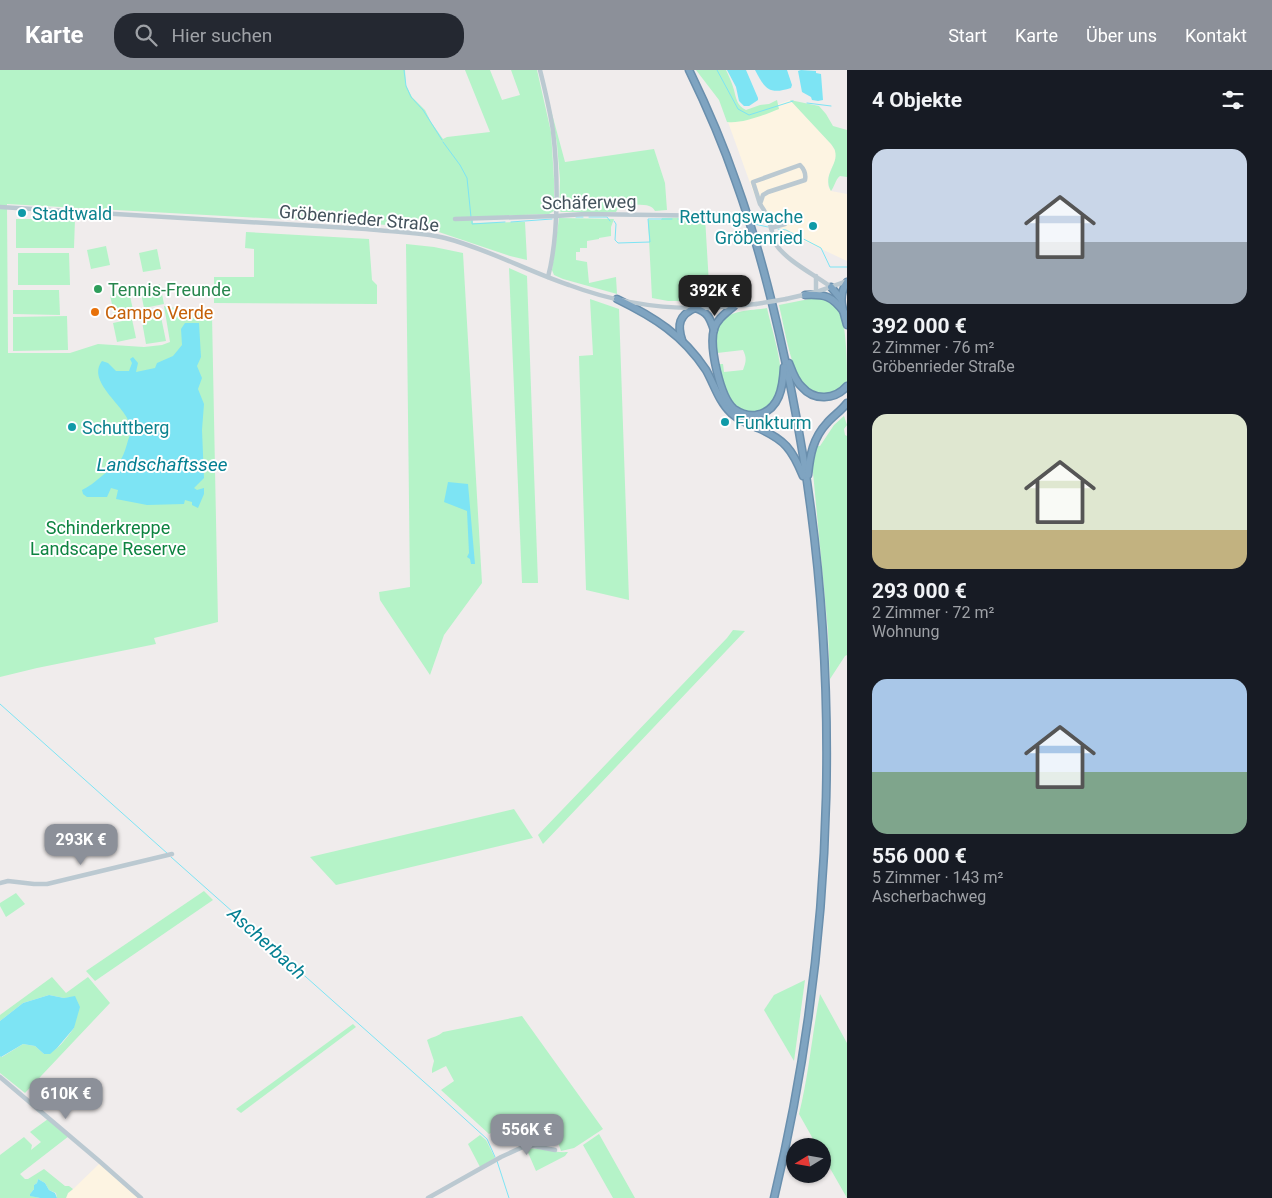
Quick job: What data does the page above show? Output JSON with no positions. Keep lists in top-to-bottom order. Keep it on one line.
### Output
{"streets":{"street":["Schäferweg","Gröbenrieder Straße"]},"water":["Landschaftssee","Ascherbach"],"parks":["Schinderkreppe Landscape Reserve"],"places":["Stadtwald","Rettungswache Gröbenried","Tennis-Freunde","Campo Verde","Funkturm","Schuttberg"],"north":"left","page":{"header":"Karte","search":"Hier suchen","nav":["Start","Karte","Über uns","Kontakt"],"heading":"4 Objekte","list":[{"name":"392 000 €","note":"2 Zimmer · 76 m² · Gröbenrieder Straße"},{"name":"293 000 €","note":"2 Zimmer · 72 m² · Wohnung"},{"name":"556 000 €","note":"5 Zimmer · 143 m² · Ascherbachweg"}],"price":["392K €","293K €","610K €","556K €"]}}
